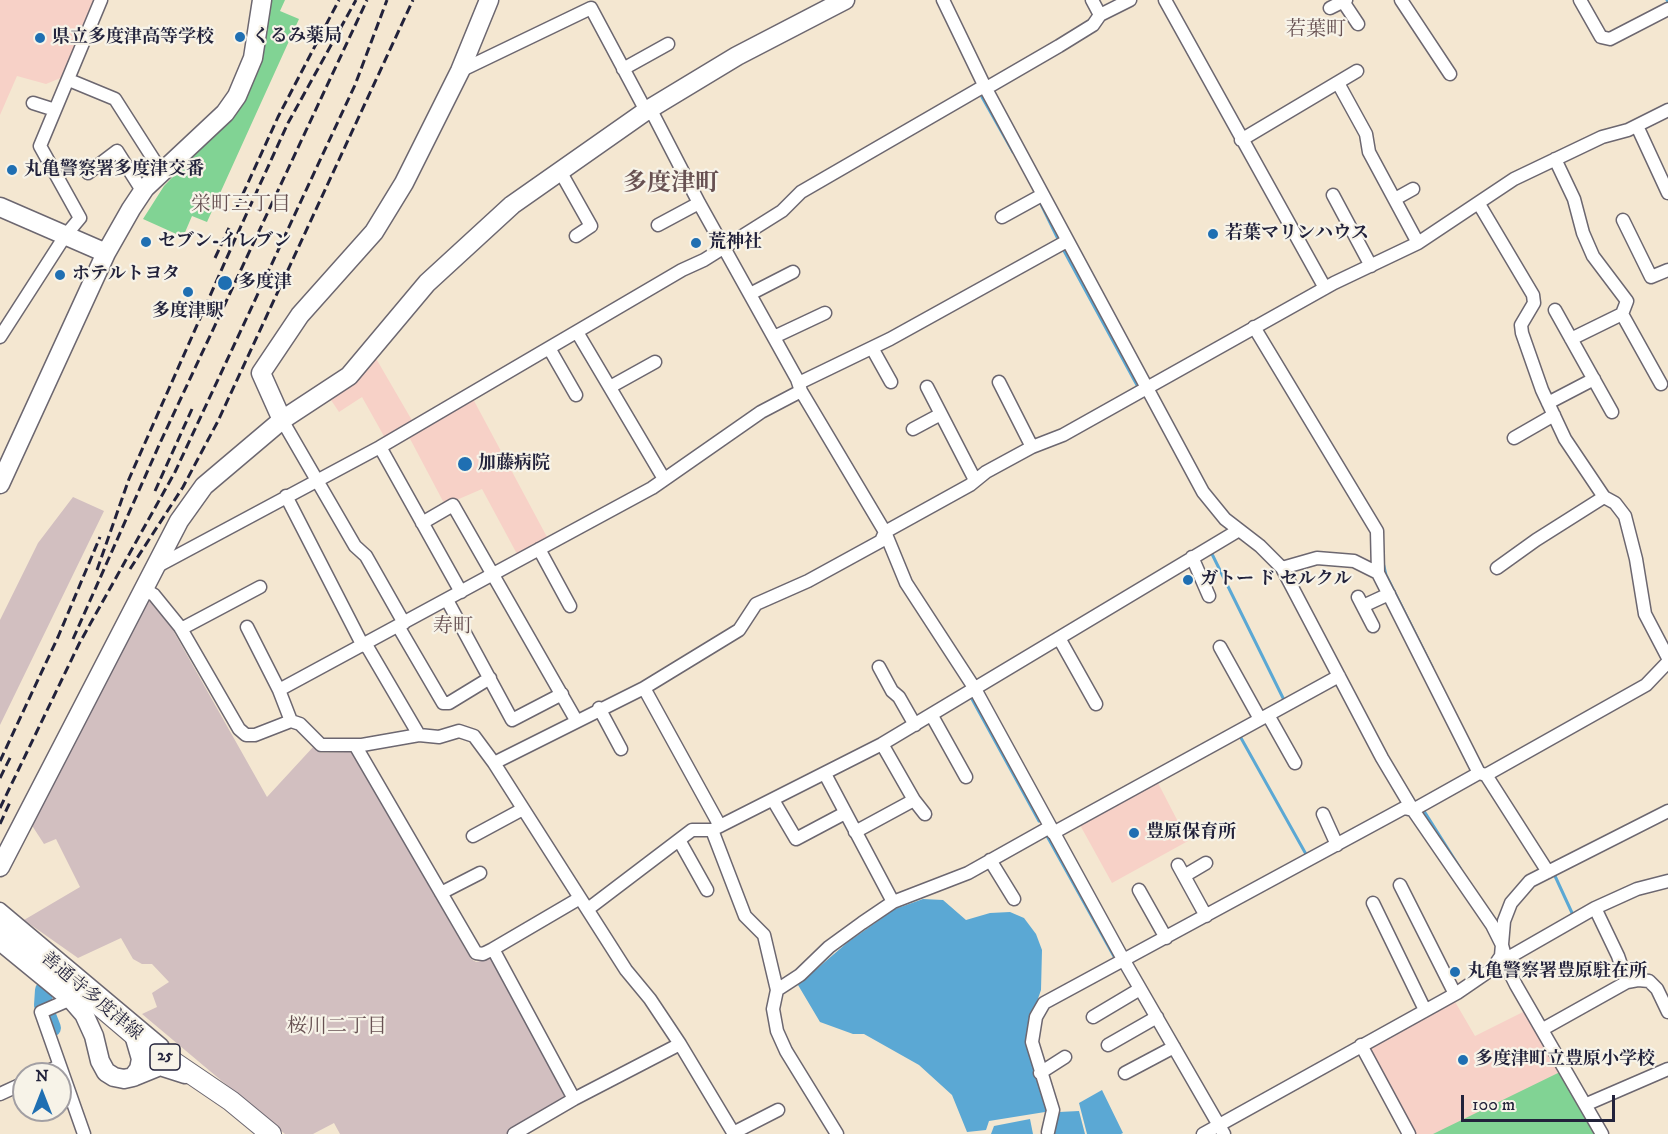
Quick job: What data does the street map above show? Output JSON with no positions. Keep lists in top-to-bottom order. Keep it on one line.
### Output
{"streets":{"main road":["善通寺多度津線","25"]},"districts":["若葉町","多度津町","栄町三丁目","寿町","桜川二丁目"],"places":["くるみ薬局","県立多度津高等学校","丸亀警察署多度津交番","若葉マリンハウス","セブン-イレブン","荒神社","ホテルトヨタ","多度津","多度津駅","加藤病院","ガトー ド セルクル","豊原保育所","丸亀警察署豊原駐在所","多度津町立豊原小学校"],"scale_bar":"100 m","north":"top"}
